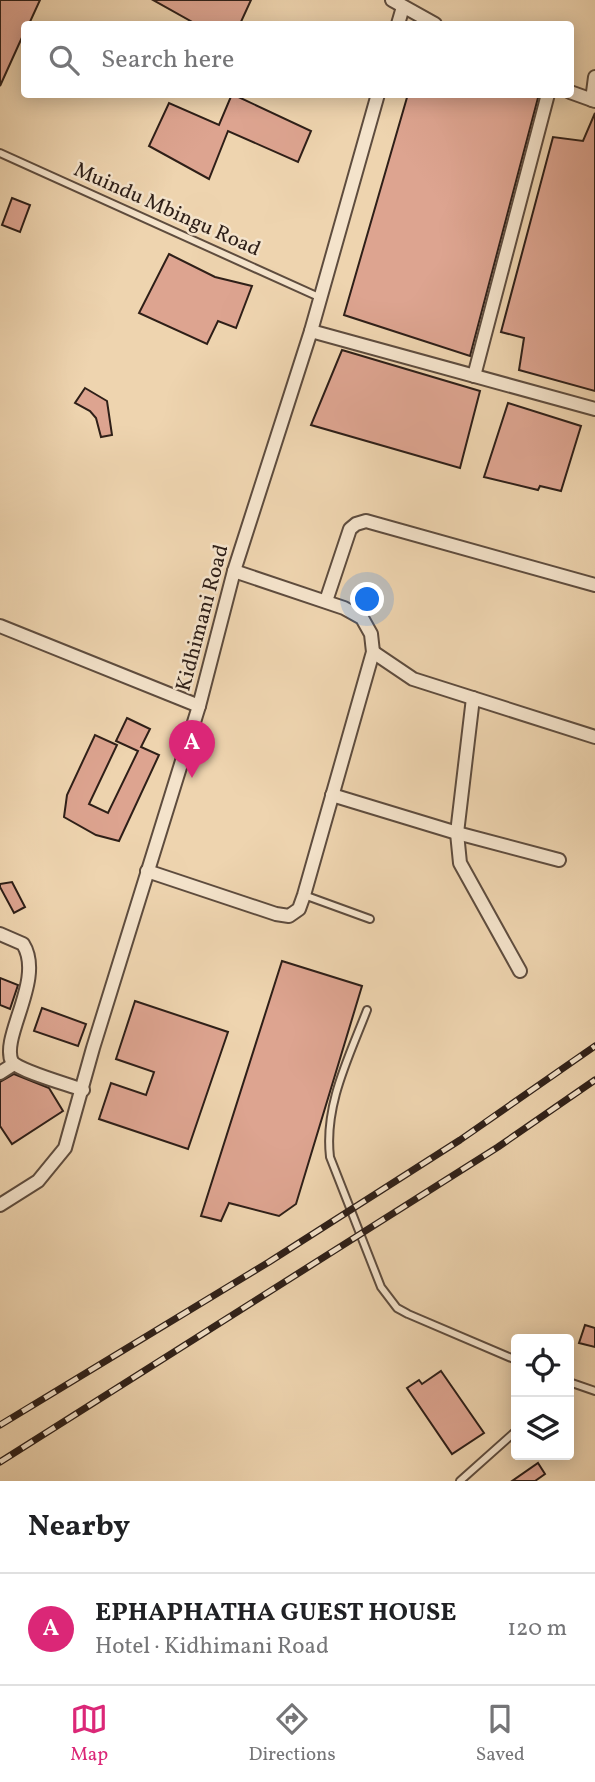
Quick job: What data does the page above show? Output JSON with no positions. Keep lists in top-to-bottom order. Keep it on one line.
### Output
{"streets":{"street":["Kidhimani Road"],"lane":["Muindu Mbingu Road"]},"crossings":[["Muindu Mbingu Road","Kidhimani Road"]],"page":{"search":"Search here","pins":"A","heading":"Nearby","list":[{"mark":"A","name":"EPHAPHATHA GUEST HOUSE","note":"Hotel · Kidhimani Road","value":"120 m"}],"nav":["Map","Directions","Saved"]}}
